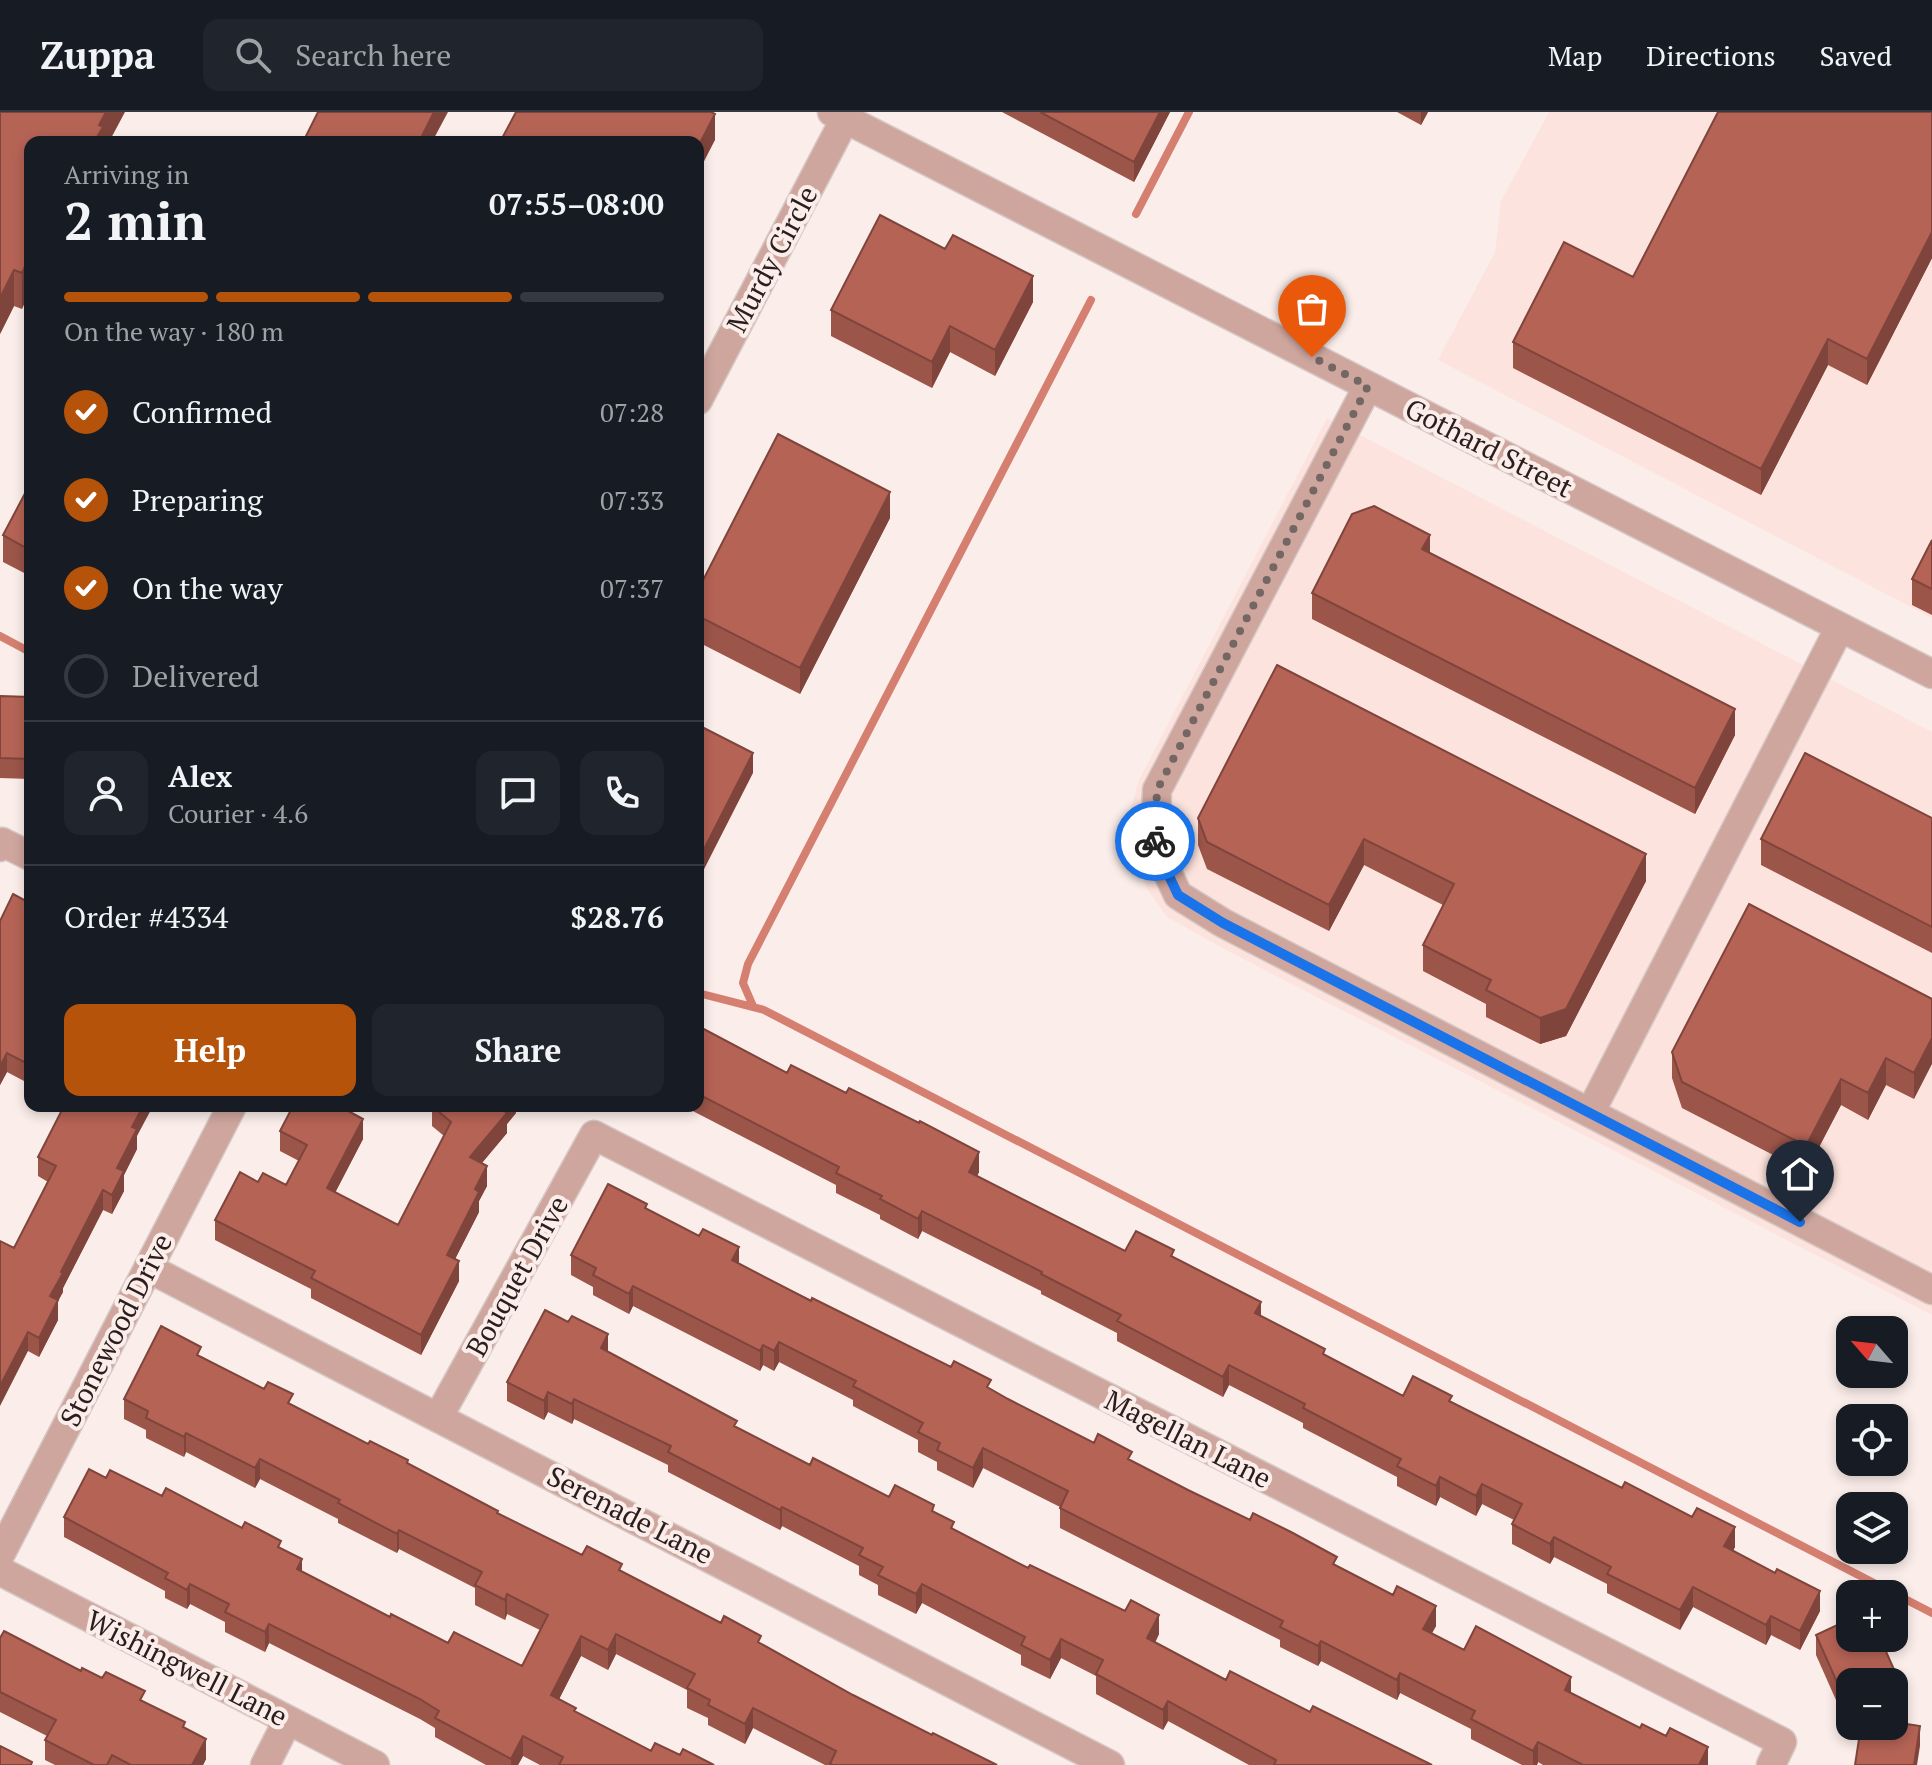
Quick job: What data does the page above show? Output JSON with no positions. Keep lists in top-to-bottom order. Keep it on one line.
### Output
{"streets":{"street":["Murdy Circle","Gothard Street","Bouquet Drive","Stonewood Drive","Magellan Lane","Serenade Lane","Wishingwell Lane"]},"crossings":[["Murdy Circle","Gothard Street"],["Bouquet Drive","Magellan Lane"],["Bouquet Drive","Serenade Lane"],["Stonewood Drive","Serenade Lane"]],"north":"top left","page":{"header":"Zuppa","search":"Search here","nav":["Map","Directions","Saved"],"heading":["2 min","Arriving in","07:55–08:00"],"panel":["Alex","Courier · 4.6","Order #4334","$28.76"],"bar":"On the way · 180 m","list":[["Confirmed","07:28"],["Preparing","07:33"],["On the way","07:37"],"Delivered"],"buttons":["Help","Share"],"map_buttons":["+","−"]}}
